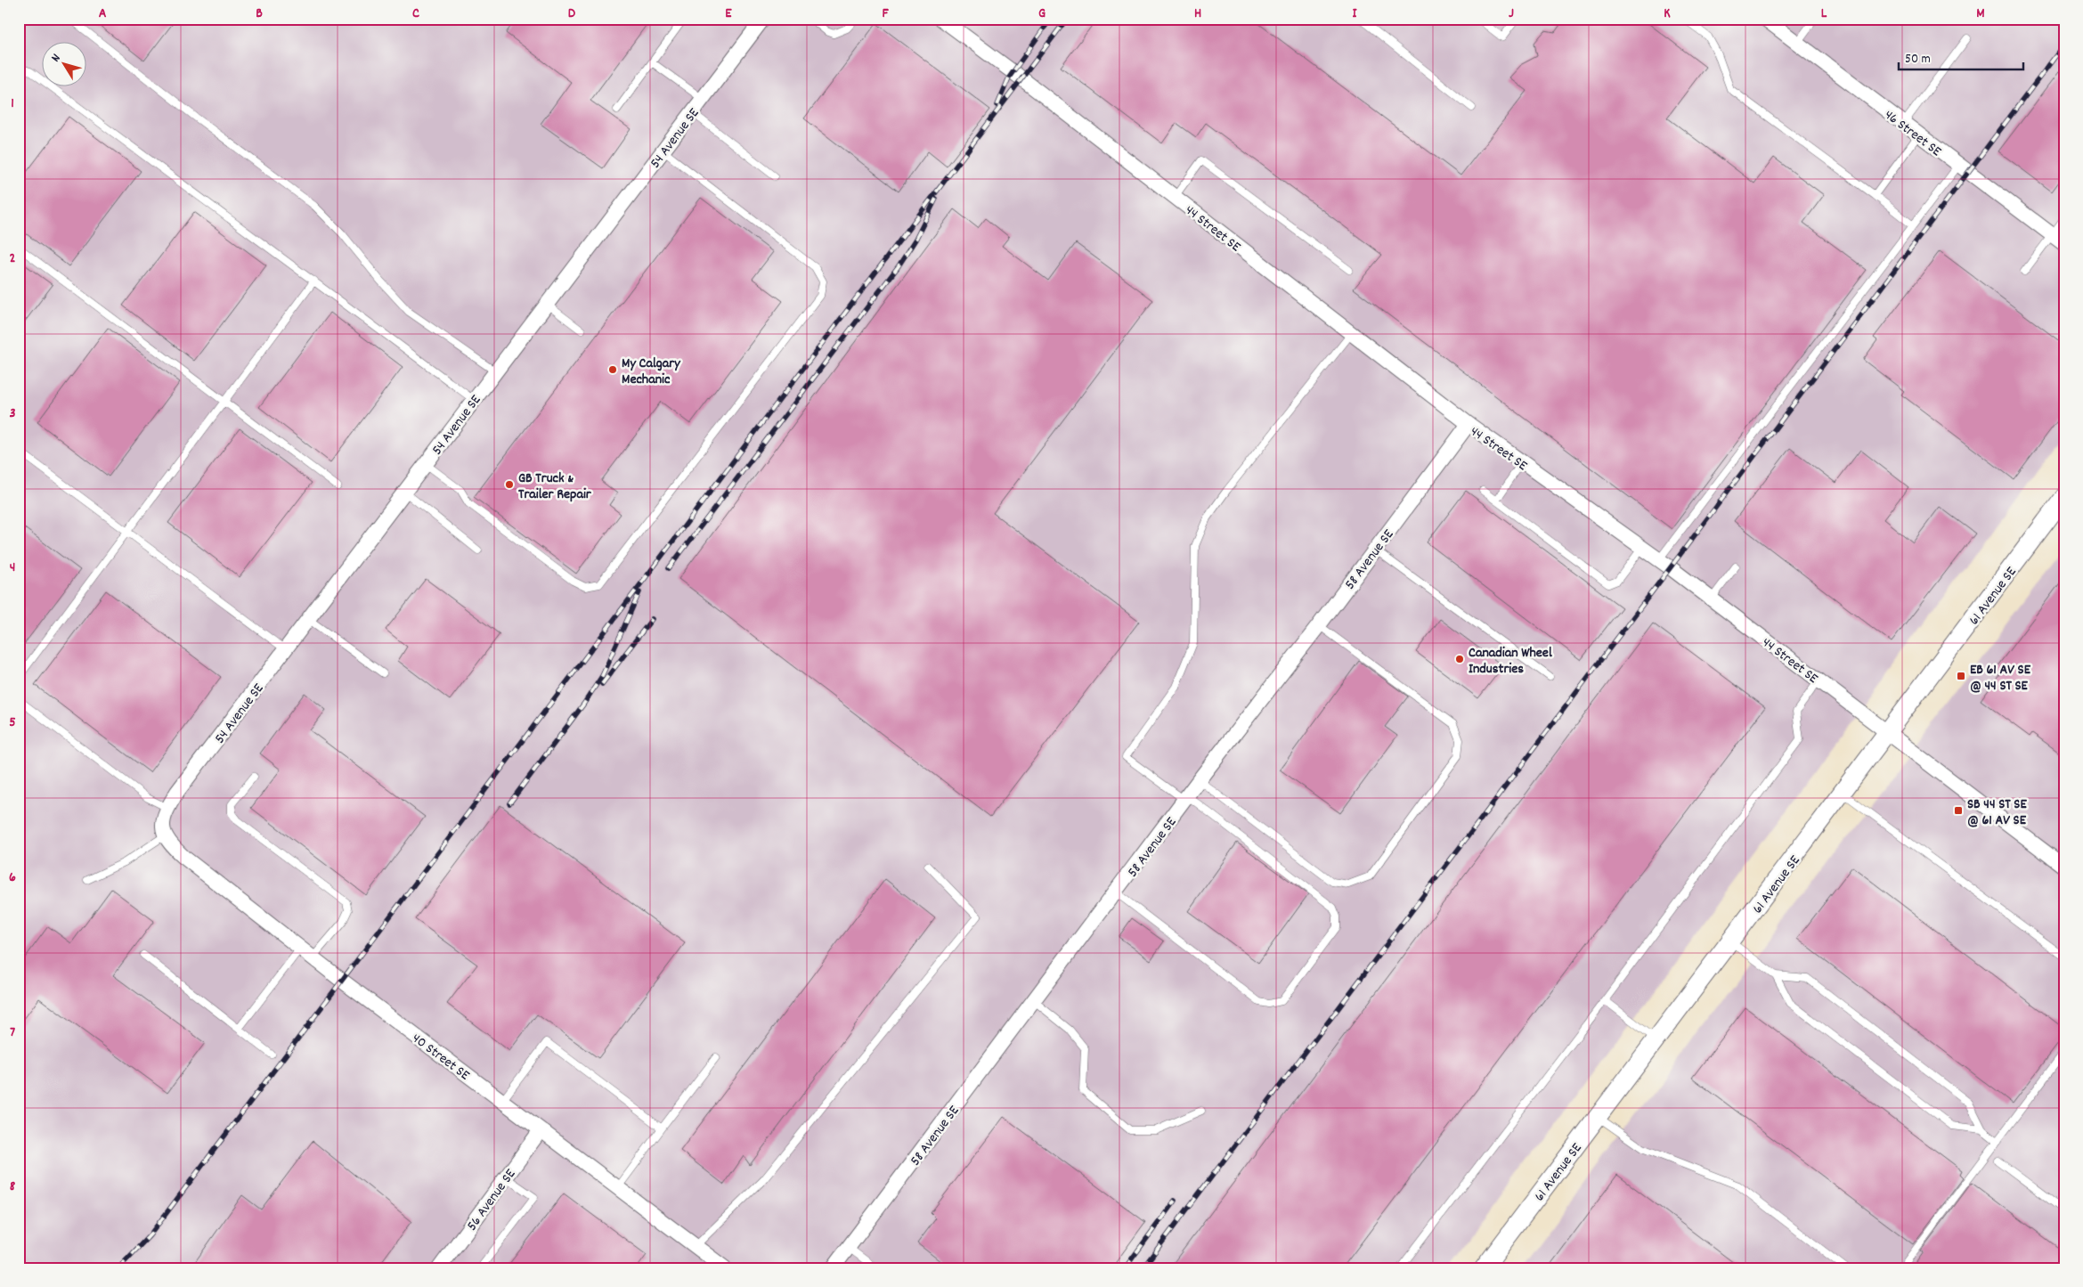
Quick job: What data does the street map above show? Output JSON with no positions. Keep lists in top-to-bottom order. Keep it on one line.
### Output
{"streets":{"street":["46 Street SE","54 Avenue SE","44 Street SE","58 Avenue SE","61 Avenue SE","40 Street SE","56 Avenue SE"]},"crossings":[["54 Avenue SE","40 Street SE"],["44 Street SE","58 Avenue SE"],["44 Street SE","61 Avenue SE"],["40 Street SE","56 Avenue SE"]],"places":{"other":["My Calgary Mechanic","GB Truck & Trailer Repair","Canadian Wheel Industries"],"transit":["EB 61 AV SE @ 44 ST SE","SB 44 ST SE @ 61 AV SE"]},"scale_bar":"50 m","north":"top left","grid":{"columns":["A","B","C","D","E","F","G","H","I","J","K","L","M"],"rows":["1","2","3","4","5","6","7","8"]}}
